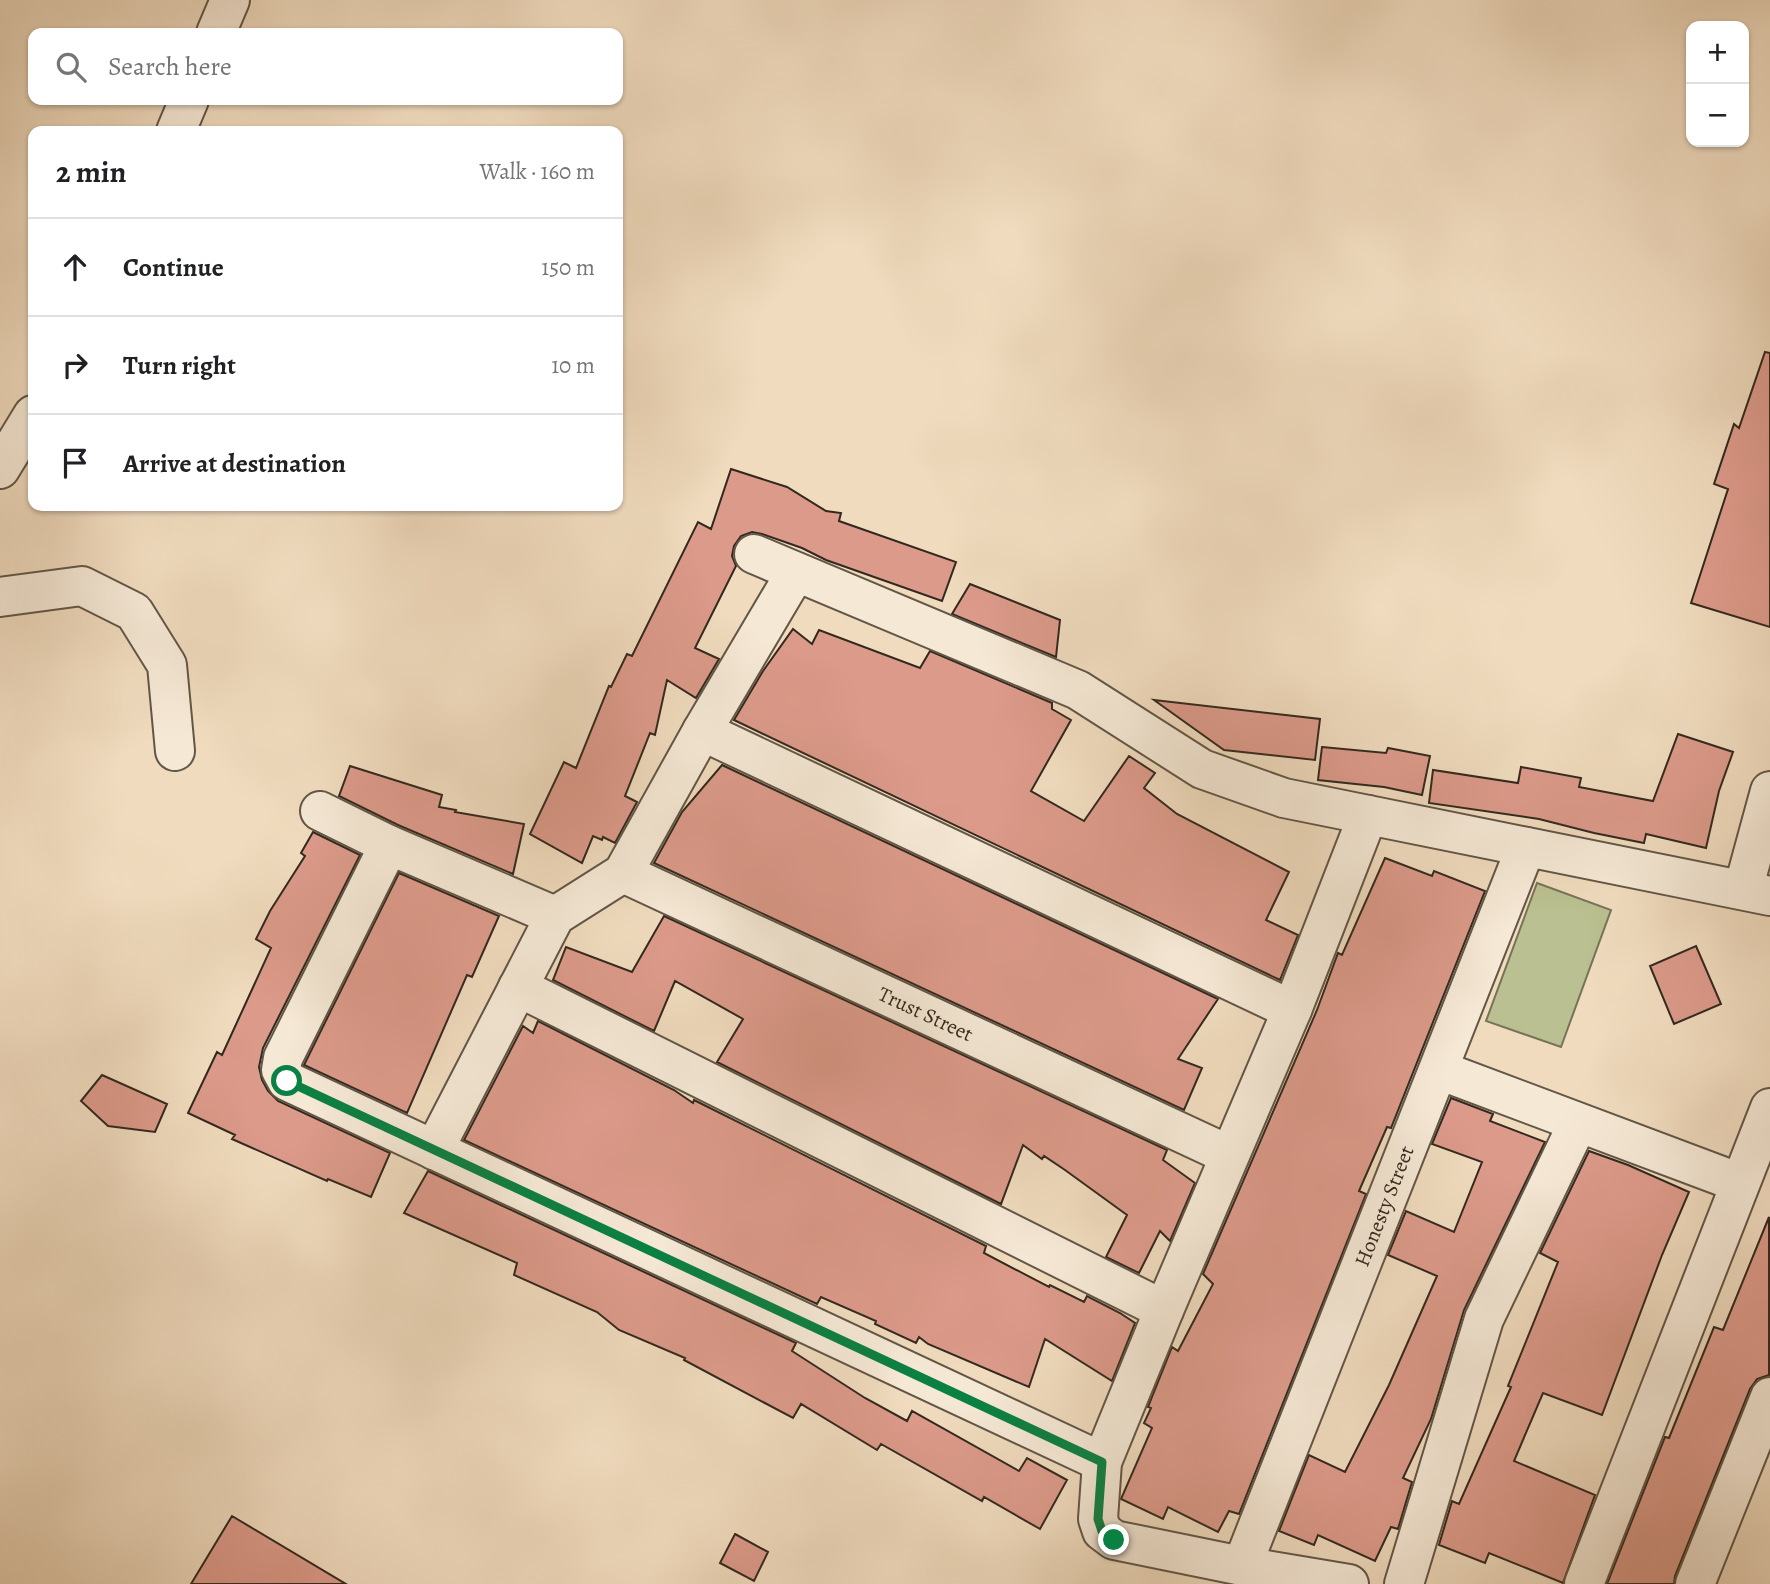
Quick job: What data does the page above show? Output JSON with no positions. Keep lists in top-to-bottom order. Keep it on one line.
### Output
{"streets":{"street":["Trust Street","Honesty Street"]},"page":{"map_buttons":["+","−"],"search":"Search here","heading":["2 min","Walk · 160 m"],"list":[["Continue","150 m"],["Turn right","10 m"],"Arrive at destination"]}}
